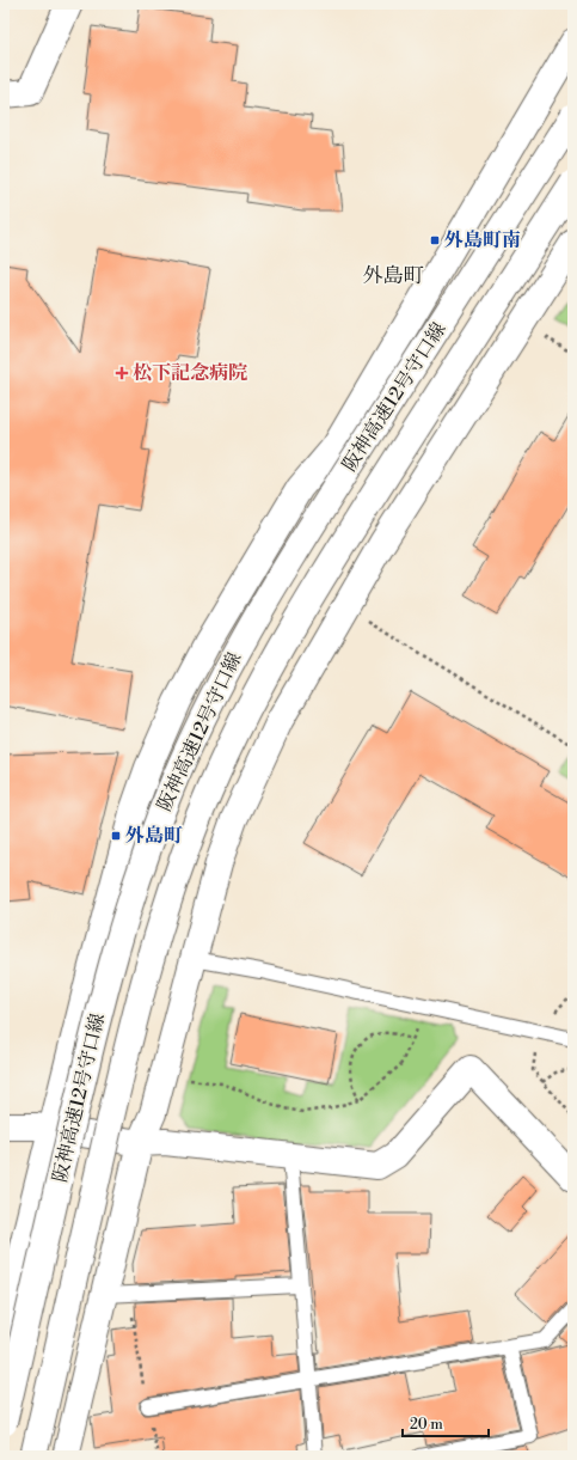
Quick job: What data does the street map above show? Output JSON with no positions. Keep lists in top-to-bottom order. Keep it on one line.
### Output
{"streets":{"main road":["阪神高速12号守口線"]},"districts":["外島町"],"places":{"transit":["外島町南","外島町"],"health":["松下記念病院"]},"scale_bar":"20 m"}
